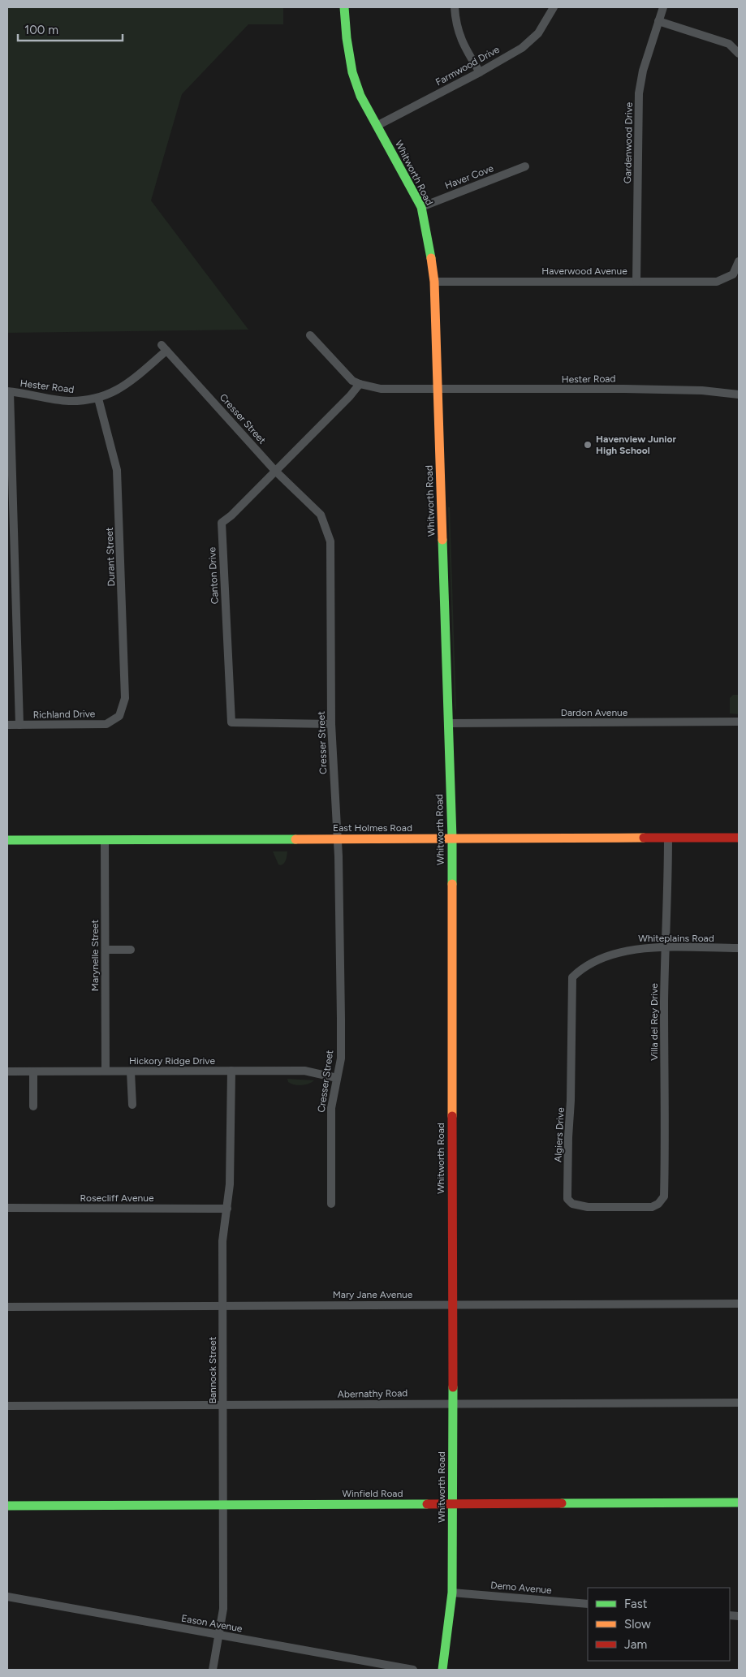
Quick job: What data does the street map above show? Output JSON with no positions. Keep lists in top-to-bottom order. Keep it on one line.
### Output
{"streets":{"street":["Farmwood Drive","Gardenwood Drive","Whitworth Road","Haver Cove","Haverwood Avenue","Hester Road","Cresser Street","Durant Street","Canton Drive","Dardon Avenue","Richland Drive","East Holmes Road","Whiteplains Road","Marynelle Street","Villa del Rey Drive","Hickory Ridge Drive","Algiers Drive","Rosecliff Avenue","Mary Jane Avenue","Bannock Street","Abernathy Road","Winfield Road","Demo Avenue","Eason Avenue"]},"crossings":[["Farmwood Drive","Whitworth Road"],["Gardenwood Drive","Haverwood Avenue"],["Whitworth Road","Haver Cove"],["Whitworth Road","Haverwood Avenue"],["Whitworth Road","Hester Road"],["Whitworth Road","Dardon Avenue"],["Whitworth Road","East Holmes Road"],["Whitworth Road","Mary Jane Avenue"],["Whitworth Road","Abernathy Road"],["Whitworth Road","Winfield Road"],["Whitworth Road","Demo Avenue"],["Hester Road","Cresser Street"],["Hester Road","Durant Street"],["Hester Road","Canton Drive"],["Cresser Street","Canton Drive"],["Cresser Street","East Holmes Road"],["Cresser Street","Hickory Ridge Drive"],["Durant Street","Richland Drive"],["East Holmes Road","Marynelle Street"],["East Holmes Road","Villa del Rey Drive"],["Whiteplains Road","Villa del Rey Drive"],["Whiteplains Road","Algiers Drive"],["Marynelle Street","Hickory Ridge Drive"],["Villa del Rey Drive","Algiers Drive"],["Hickory Ridge Drive","Bannock Street"],["Rosecliff Avenue","Bannock Street"],["Mary Jane Avenue","Bannock Street"],["Bannock Street","Abernathy Road"],["Bannock Street","Winfield Road"],["Bannock Street","Eason Avenue"]],"places":["Havenview Junior High School"],"legend":["Fast","Slow","Jam"],"scale_bar":"100 m"}
